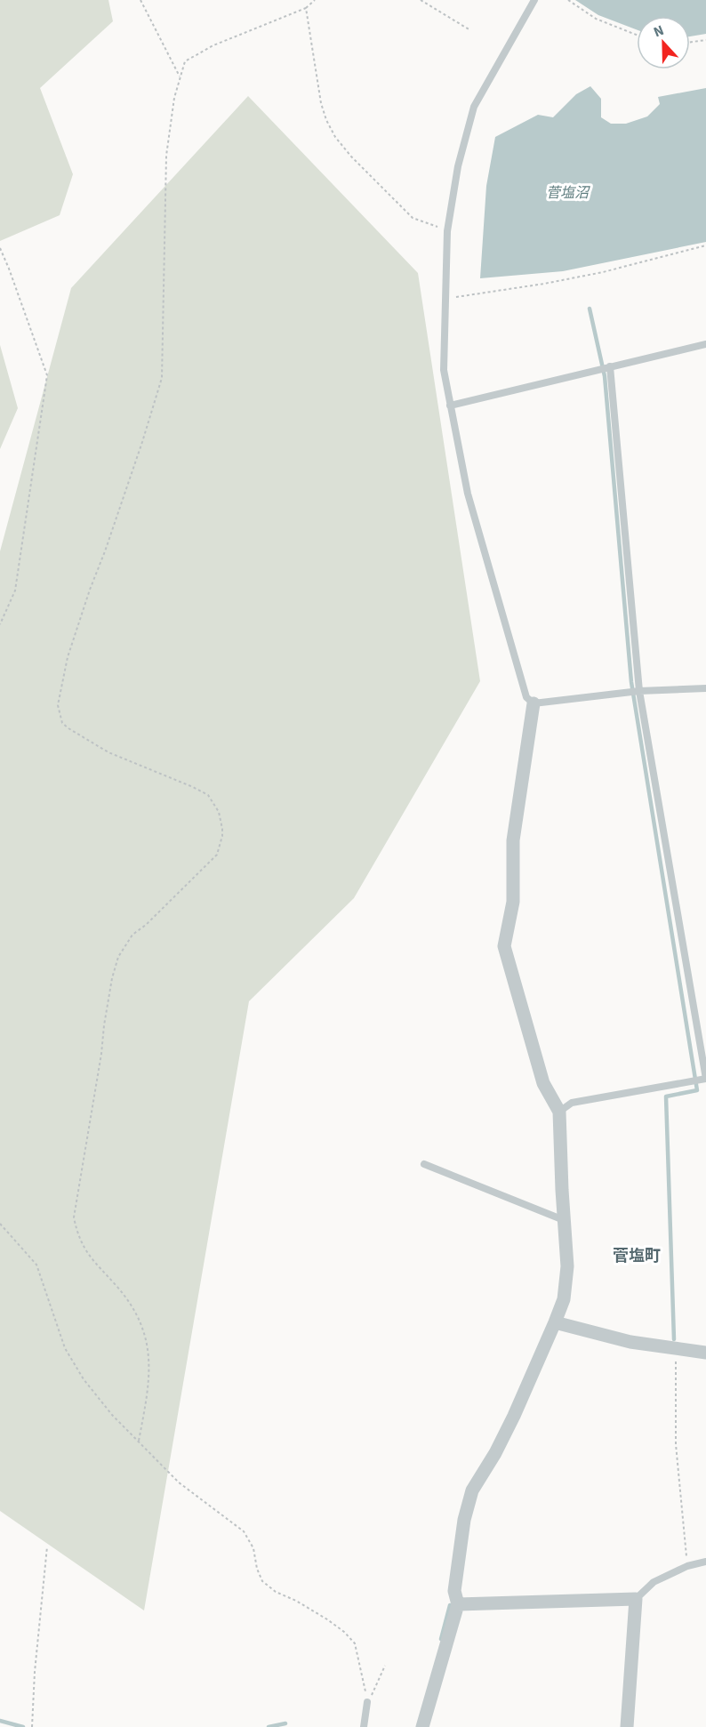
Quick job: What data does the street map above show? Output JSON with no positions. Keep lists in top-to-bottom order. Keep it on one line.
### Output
{"districts":["菅塩町"],"water":["菅塩沼"],"north":"top"}
